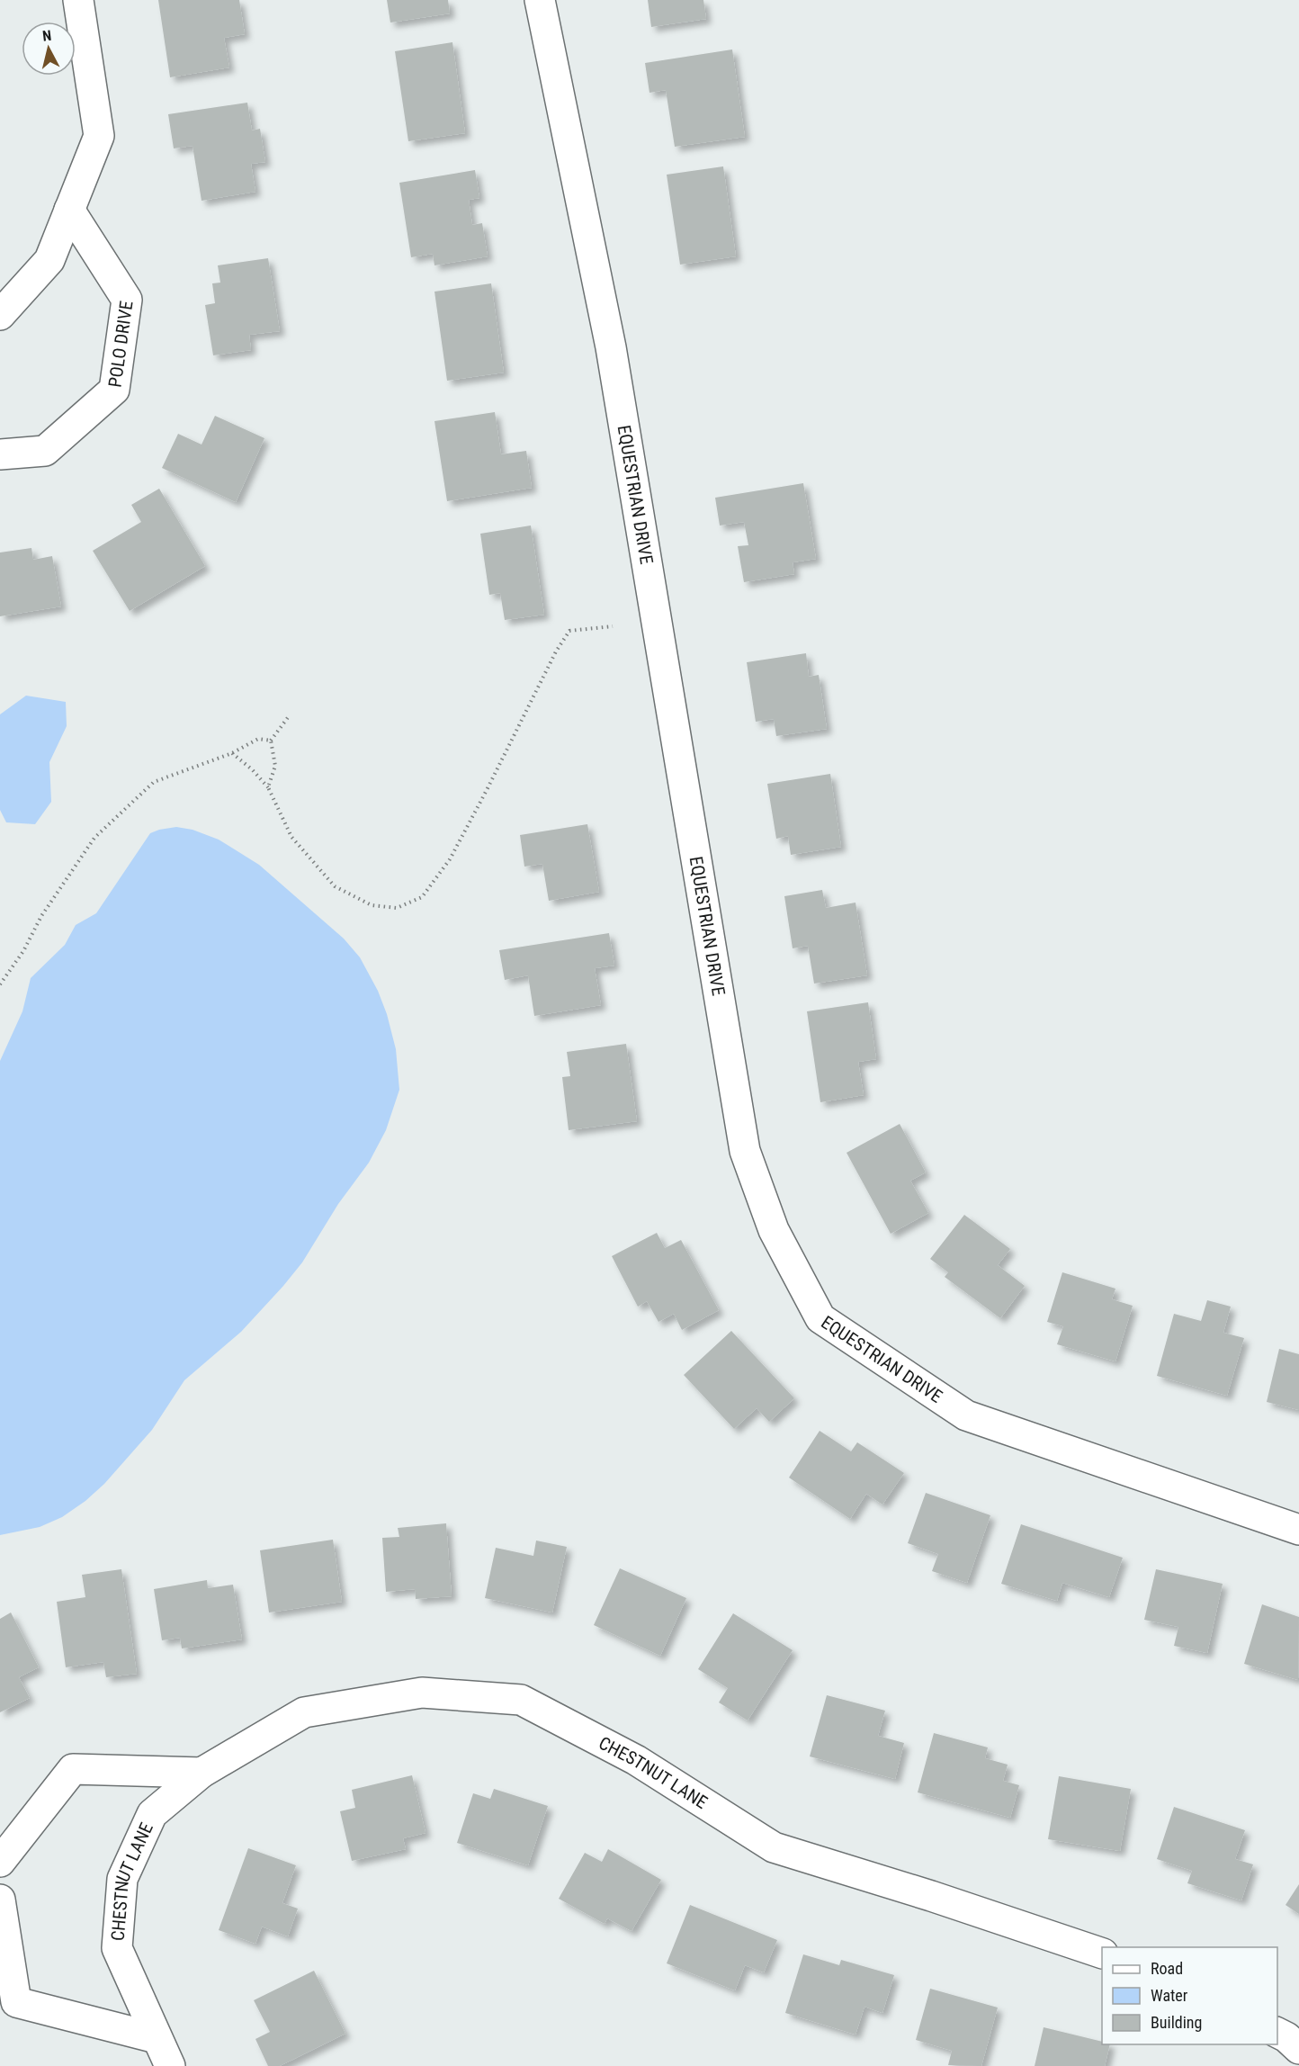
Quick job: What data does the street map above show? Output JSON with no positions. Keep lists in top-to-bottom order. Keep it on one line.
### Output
{"streets":{"street":["POLO DRIVE","EQUESTRIAN DRIVE","CHESTNUT LANE"]},"legend":["Road","Water","Building"],"north":"top"}
